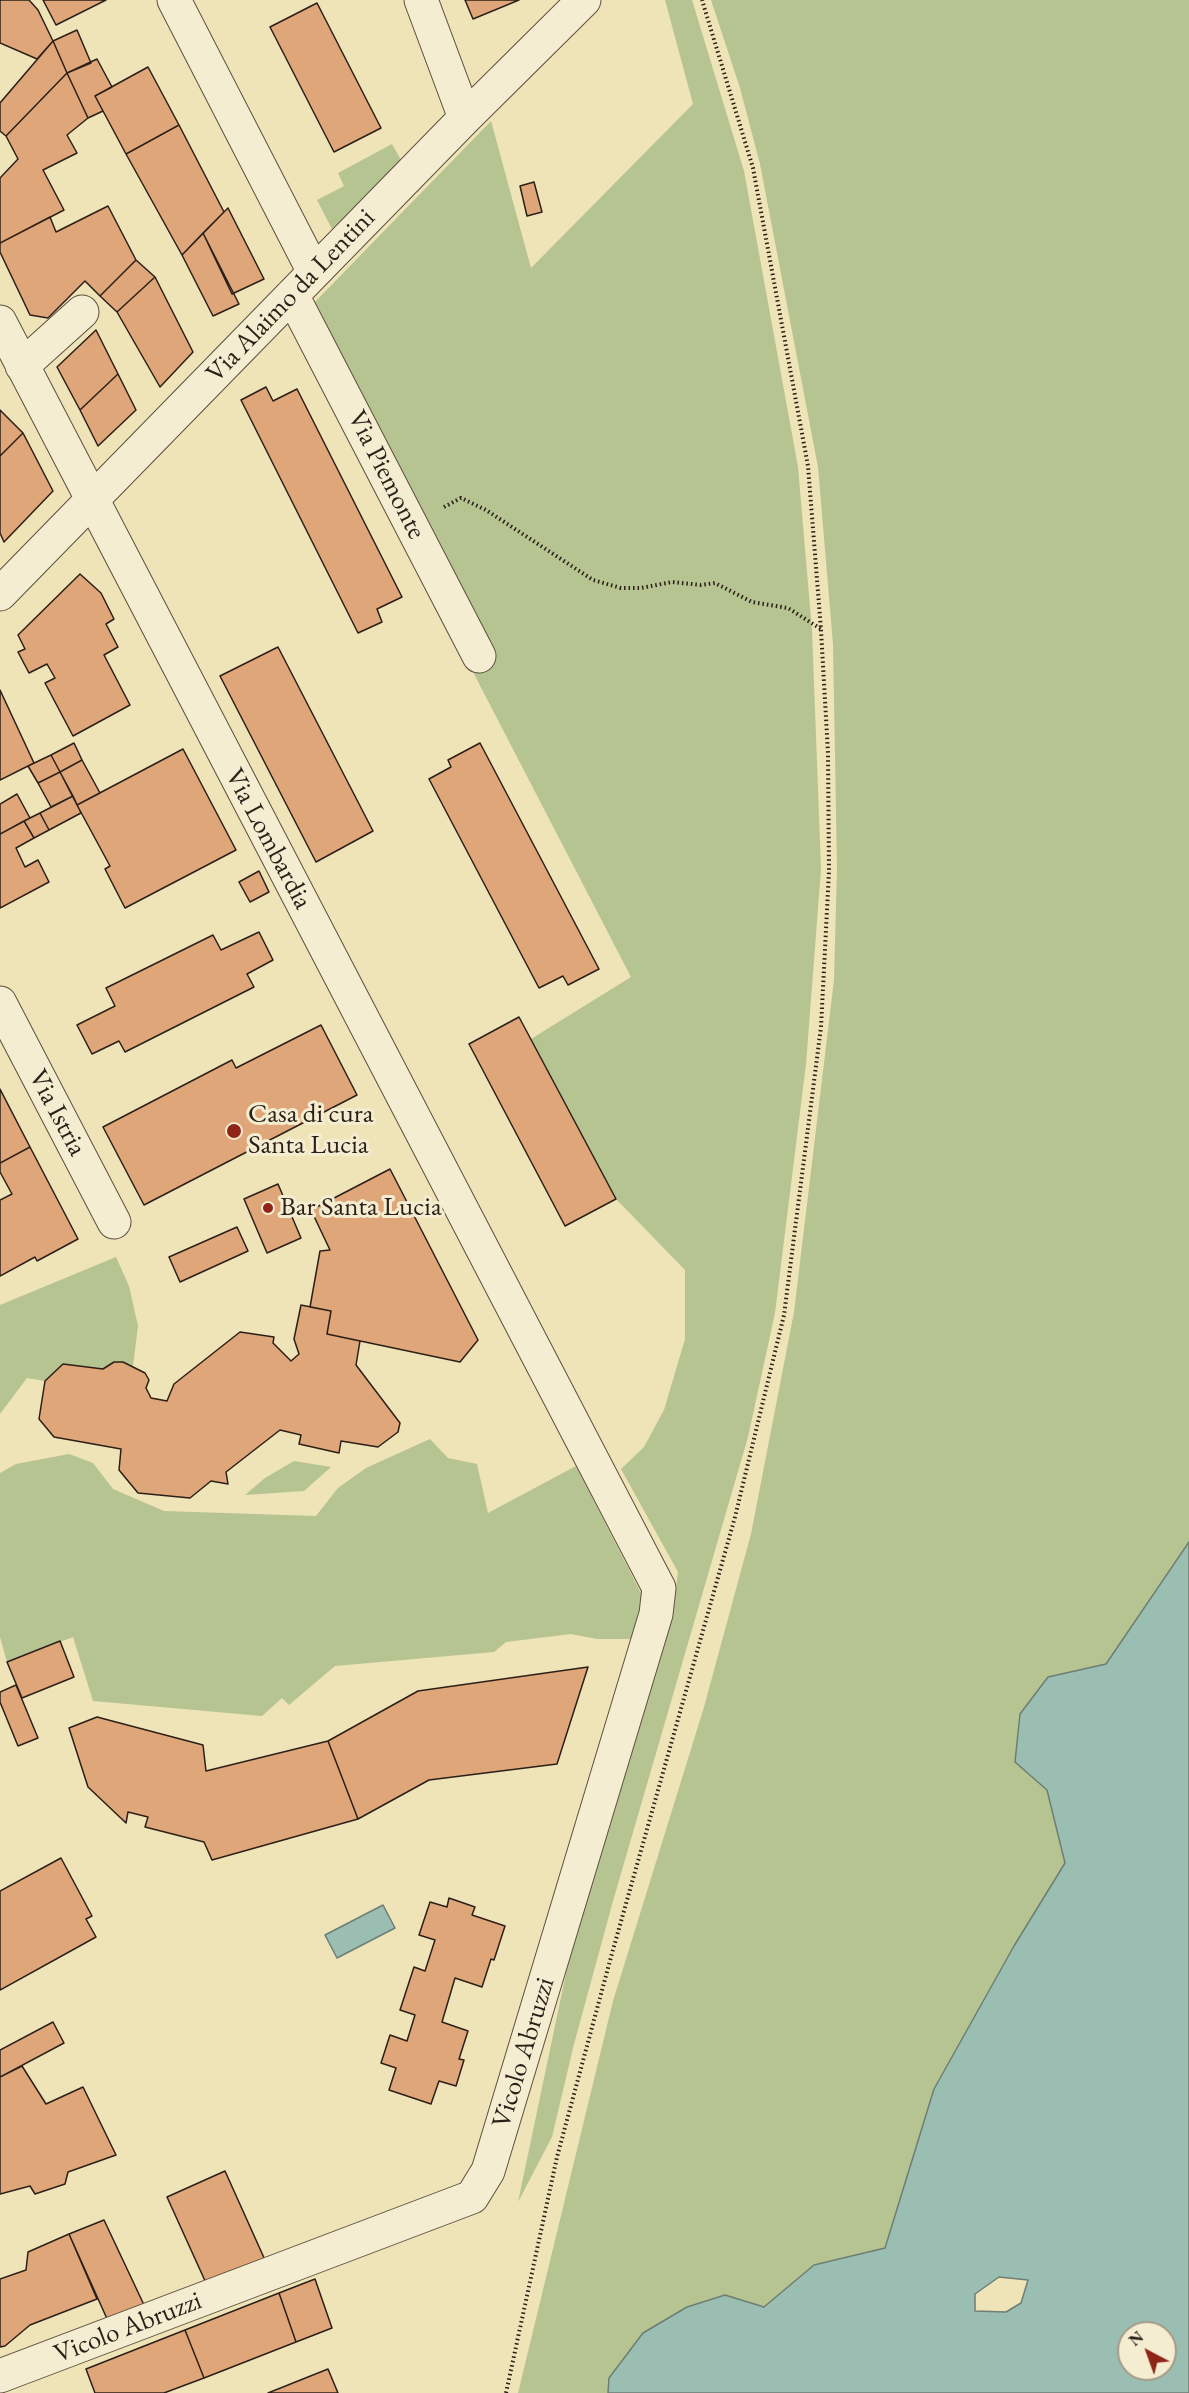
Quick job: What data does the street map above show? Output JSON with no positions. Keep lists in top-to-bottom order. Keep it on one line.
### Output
{"streets":{"street":["Via Alaimo da Lentini","Via Piemonte","Via Lombardia","Via Istria","Vicolo Abruzzi"]},"crossings":[["Via Alaimo da Lentini","Via Piemonte"],["Via Alaimo da Lentini","Via Lombardia"],["Via Lombardia","Vicolo Abruzzi"]],"places":["Casa di cura Santa Lucia","Bar Santa Lucia"],"north":"top left"}
